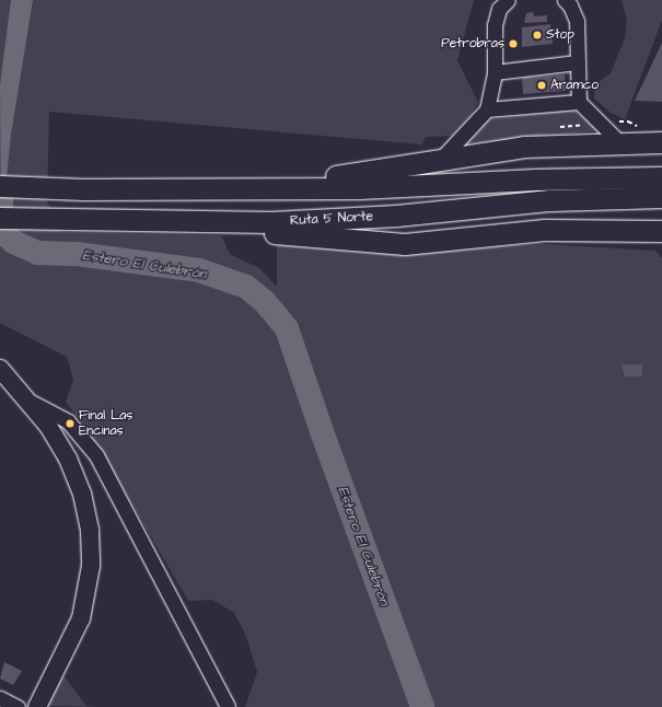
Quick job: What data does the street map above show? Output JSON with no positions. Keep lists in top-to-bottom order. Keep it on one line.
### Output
{"streets":{"highway":["Ruta 5 Norte"]},"water":["Estero El Culebrón"],"places":["Stop","Petrobras","Aramco","Final Las Encinas"]}
